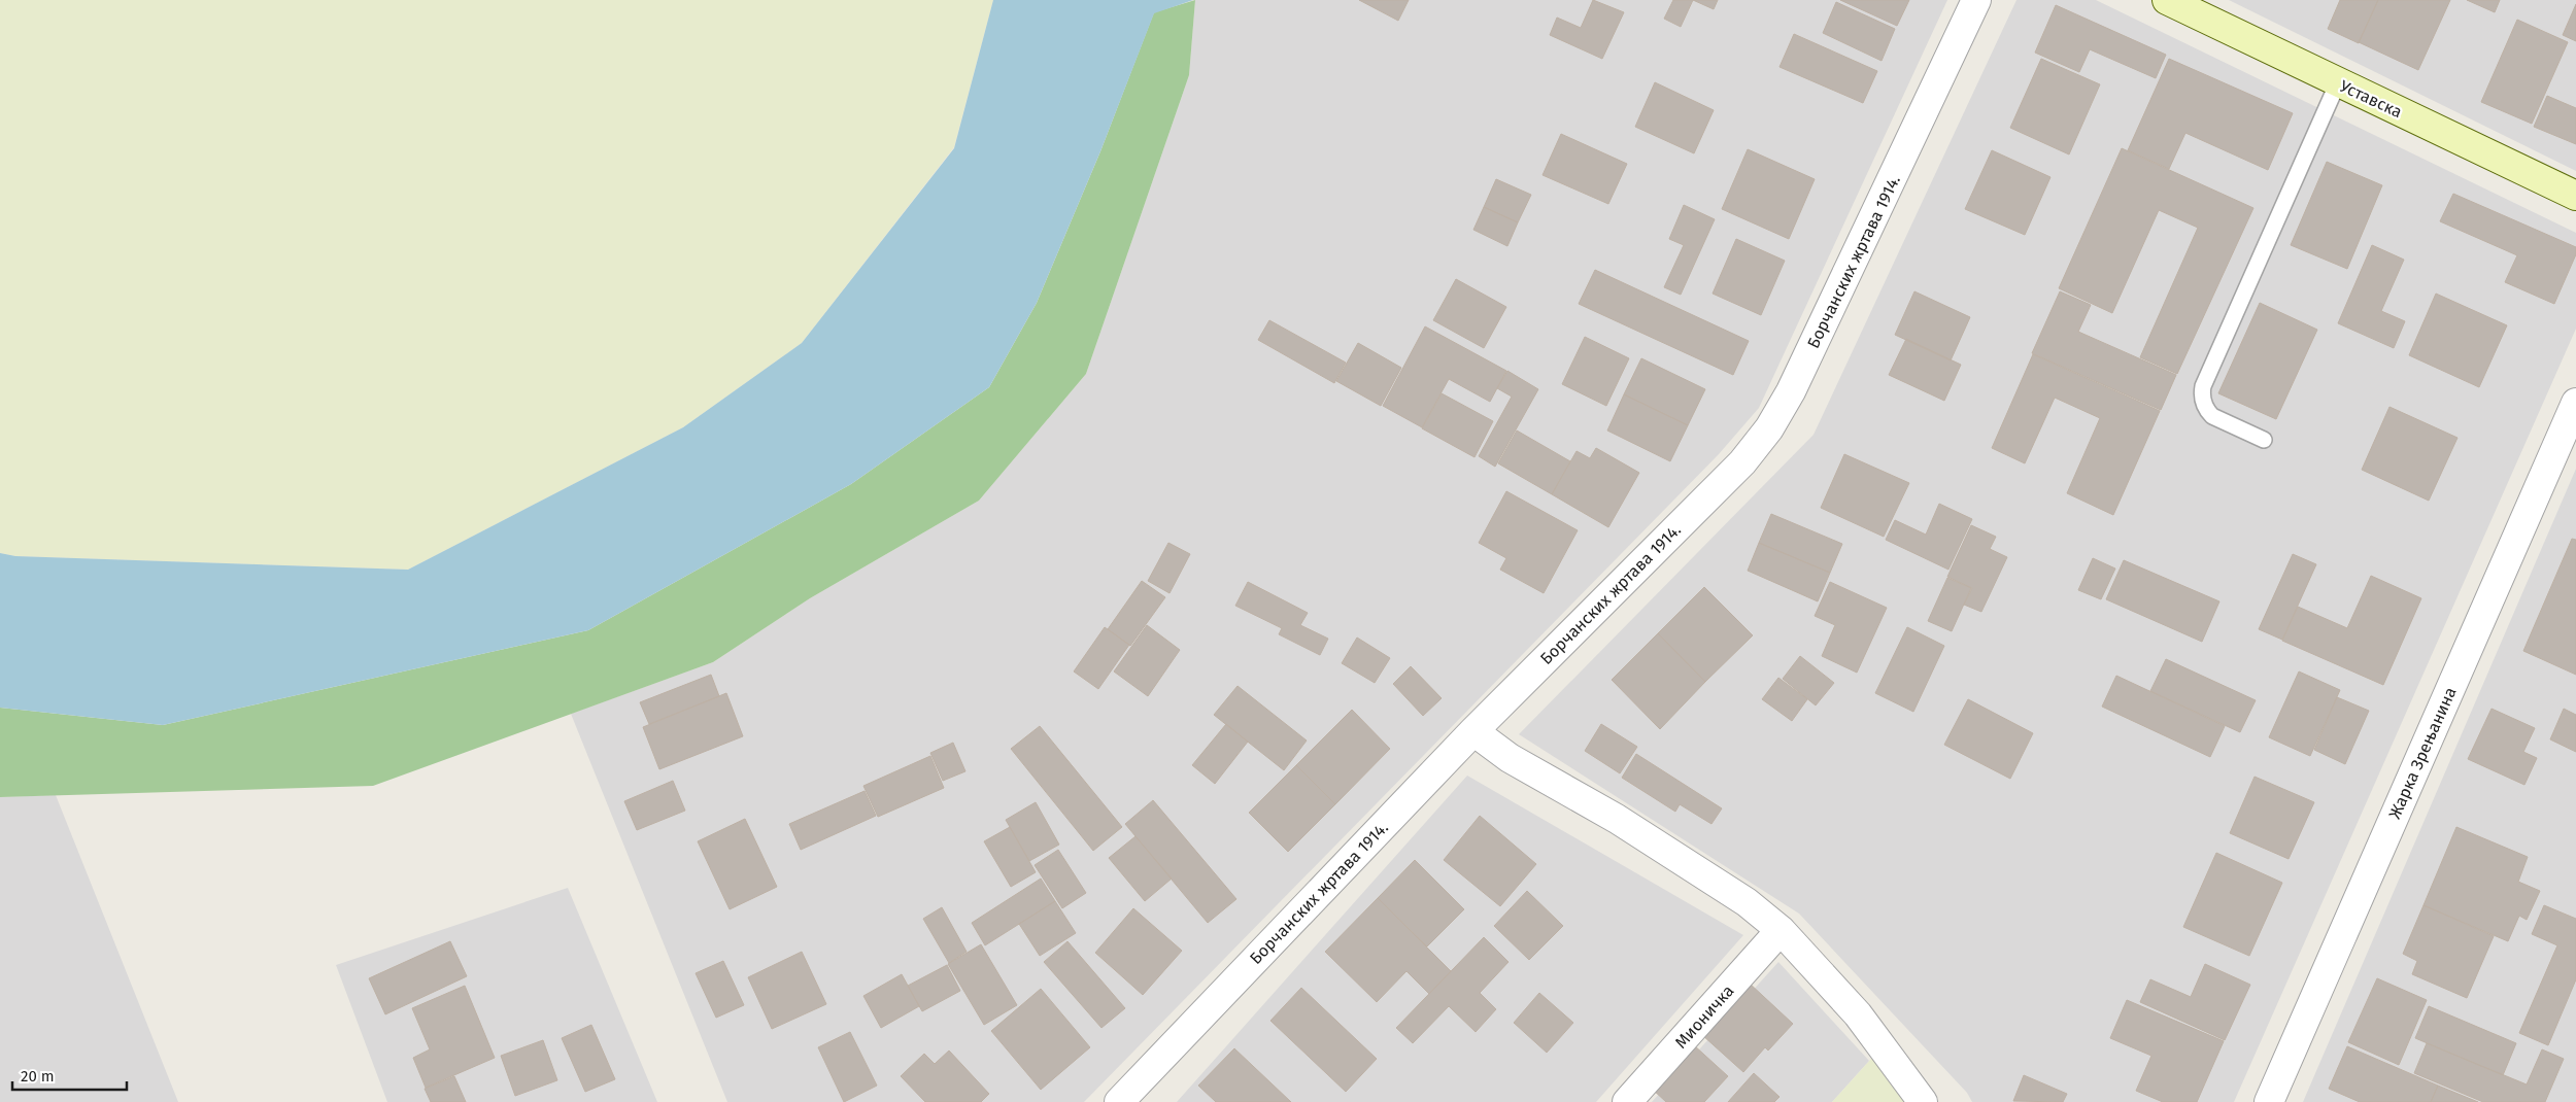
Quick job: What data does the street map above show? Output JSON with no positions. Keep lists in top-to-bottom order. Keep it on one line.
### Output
{"streets":{"street":["Уставска","Борчанских жртава 1914.","Жарка Зрењанина","Мионичка"]},"scale_bar":"20 m"}
